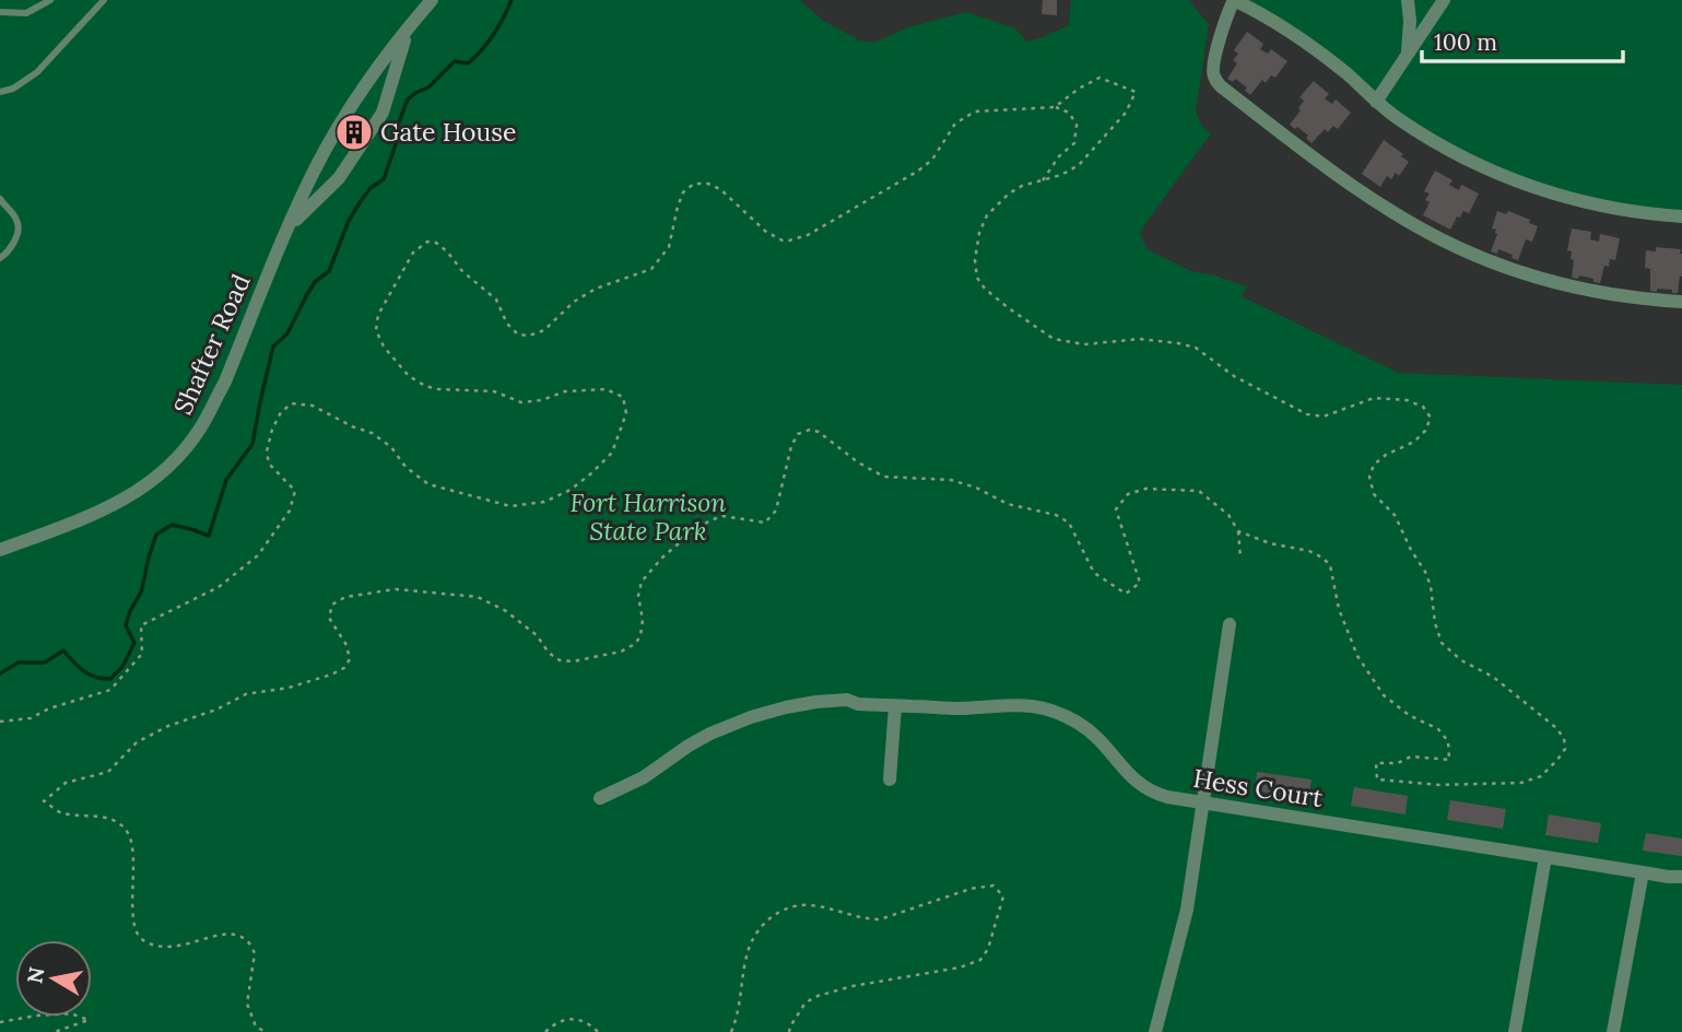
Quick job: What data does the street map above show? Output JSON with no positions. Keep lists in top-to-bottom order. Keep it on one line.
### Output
{"streets":{"street":["Shafter Road","Hess Court"]},"parks":["Fort Harrison State Park"],"places":{"building":["Gate House"]},"scale_bar":"100 m","north":"left"}
